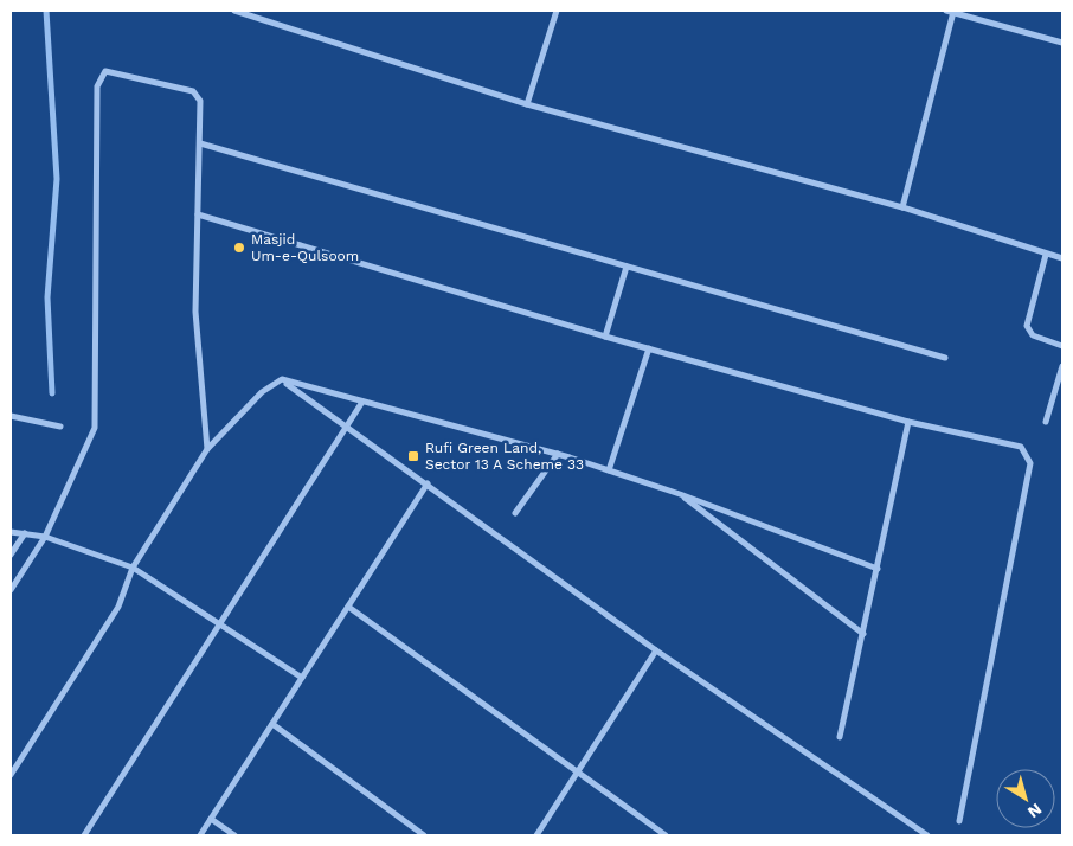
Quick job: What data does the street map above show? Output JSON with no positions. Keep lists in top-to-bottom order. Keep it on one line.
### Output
{"places":{"other":["Masjid Um-e-Qulsoom"],"transit":["Rufi Green Land, Sector 13 A Scheme 33"]},"north":"bottom right"}
